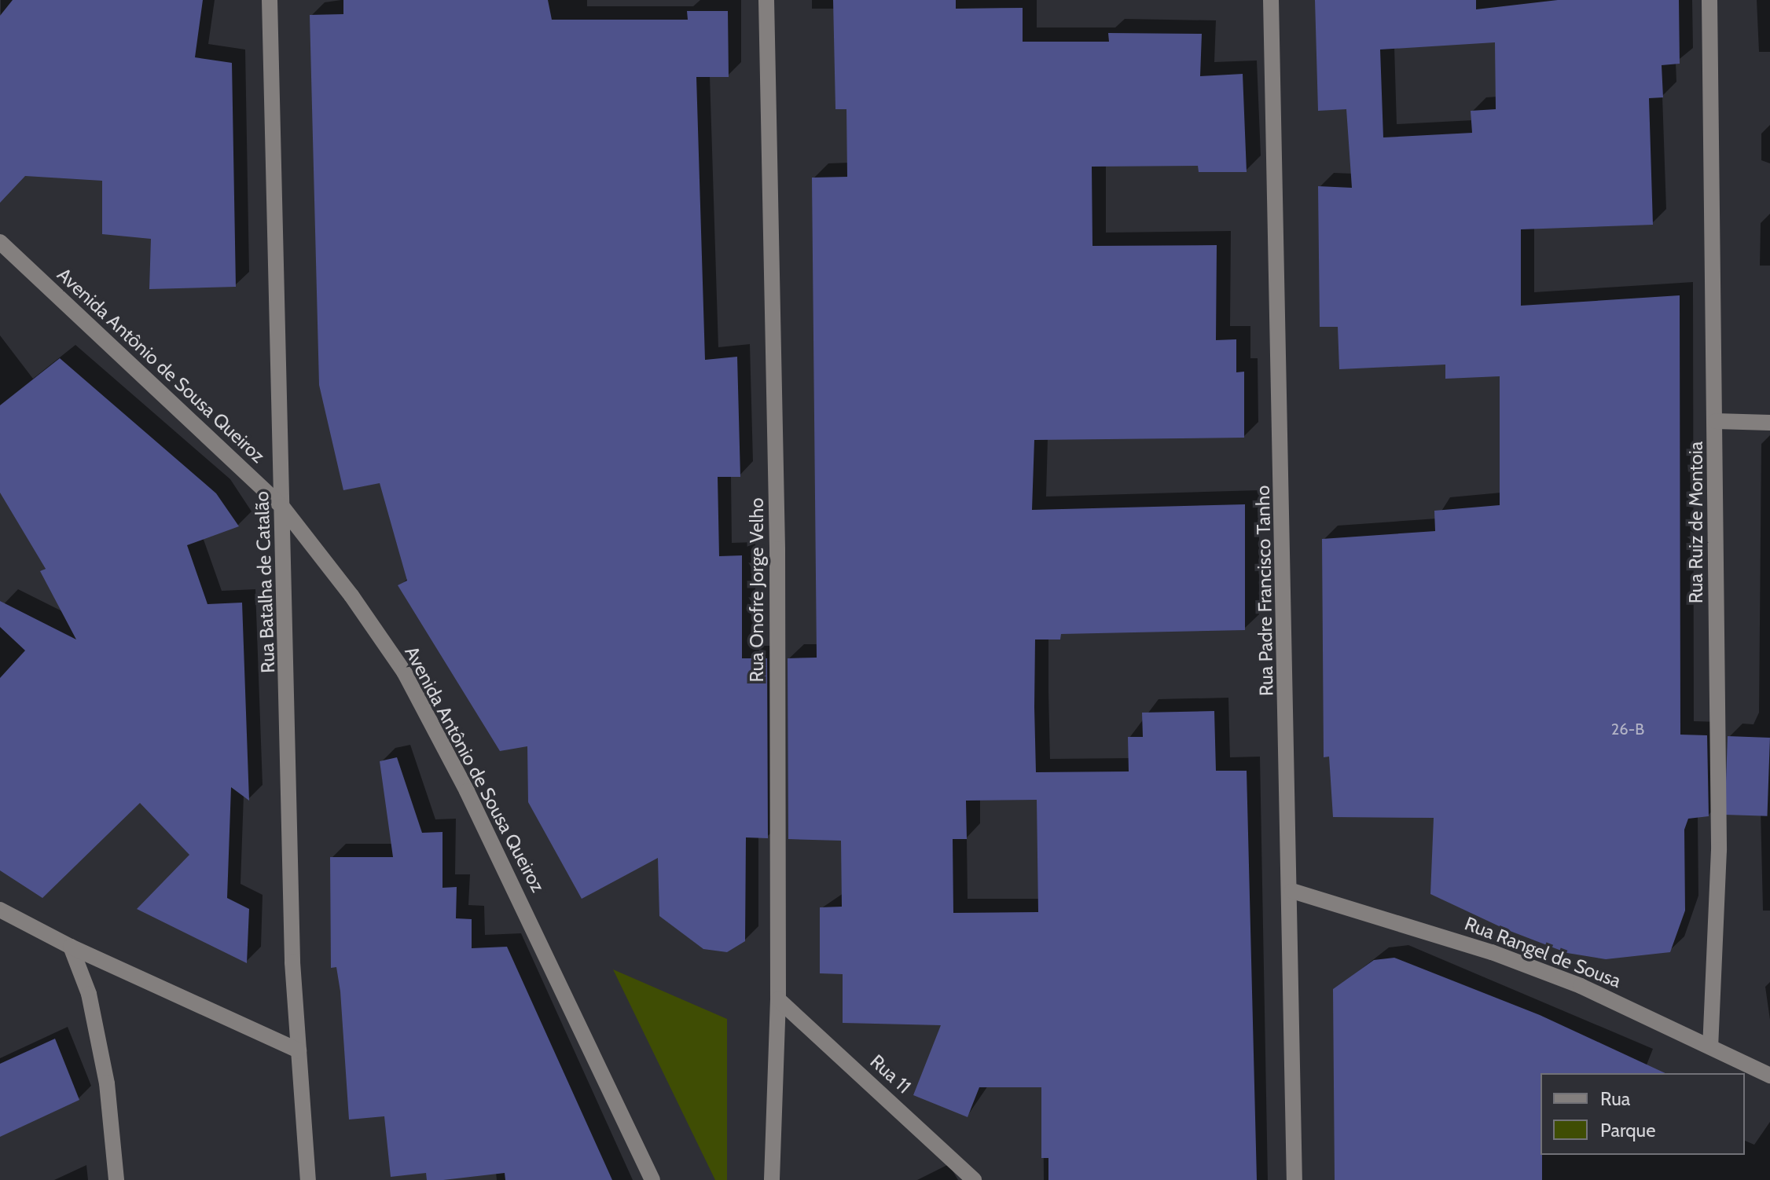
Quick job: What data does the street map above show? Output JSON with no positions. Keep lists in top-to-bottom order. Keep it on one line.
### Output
{"streets":{"street":["Avenida Antônio de Sousa Queiroz","Rua Ruiz de Montoia","Rua Batalha de Catalão","Rua Onofre Jorge Velho","Rua Padre Francisco Tanho","Rua Rangel de Sousa","Rua 11"]},"crossings":[["Avenida Antônio de Sousa Queiroz","Rua Batalha de Catalão"],["Rua Ruiz de Montoia","Rua Rangel de Sousa"],["Rua Onofre Jorge Velho","Rua 11"],["Rua Padre Francisco Tanho","Rua Rangel de Sousa"]],"house_numbers":["26-B"],"legend":["Rua","Parque"]}
